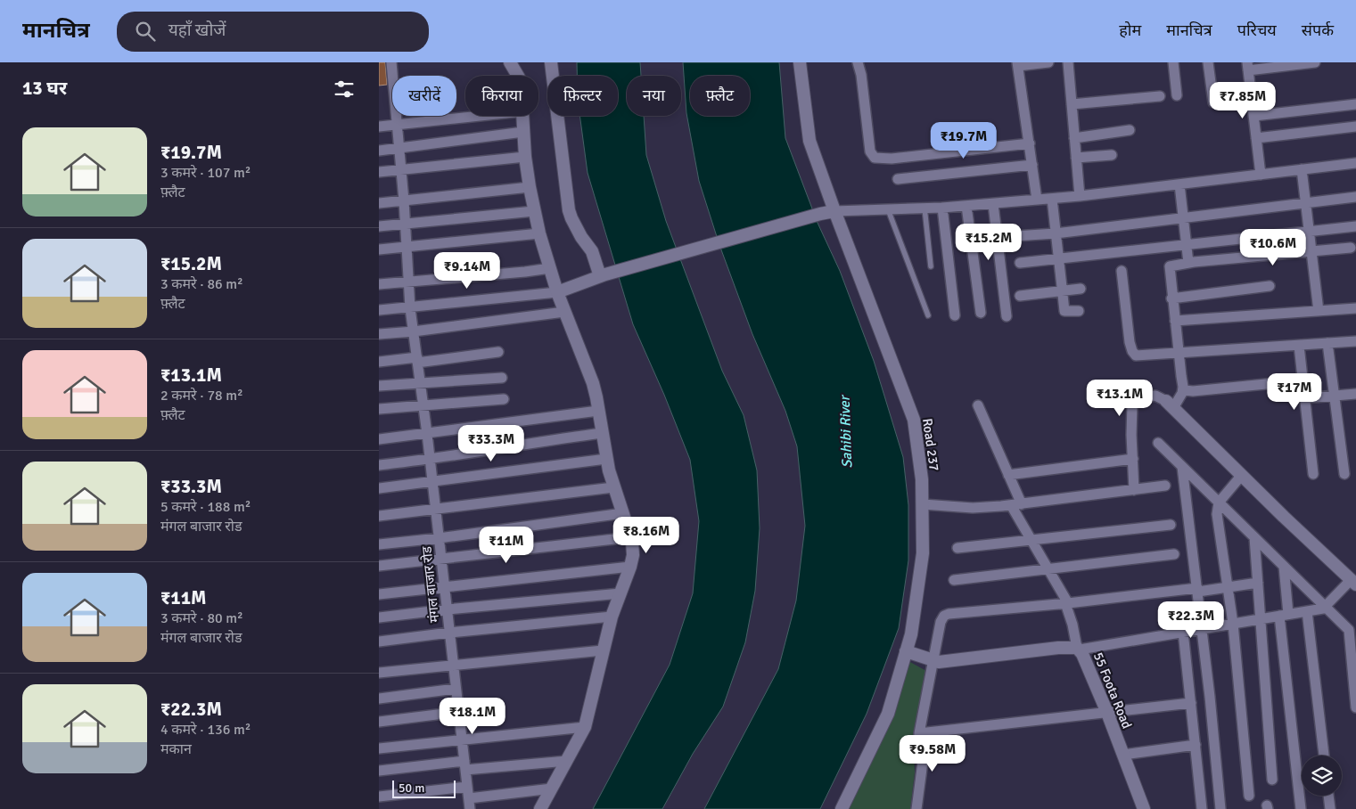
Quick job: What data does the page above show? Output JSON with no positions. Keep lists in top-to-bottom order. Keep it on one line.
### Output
{"streets":{"street":["Road 237","मंगल बाजार रोड","55 Foota Road"]},"crossings":[["Road 237","55 Foota Road"]],"water":["Sahibi River"],"scale_bar":"50 m","page":{"header":"मानचित्र","search":"यहाँ खोजें","nav":["होम","मानचित्र","परिचय","संपर्क"],"heading":"13 घर","chip":["खरीदें","किराया","फ़िल्टर","नया","फ़्लैट"],"price":["₹7.85M","₹19.7M","₹15.2M","₹10.6M","₹9.14M","₹17M","₹13.1M","₹33.3M","₹8.16M","₹11M","₹22.3M","₹18.1M","₹9.58M"],"list":[{"name":"₹19.7M","note":"3 कमरे · 107 m² · फ़्लैट"},{"name":"₹15.2M","note":"3 कमरे · 86 m² · फ़्लैट"},{"name":"₹13.1M","note":"2 कमरे · 78 m² · फ़्लैट"},{"name":"₹33.3M","note":"5 कमरे · 188 m² · मंगल बाजार रोड"},{"name":"₹11M","note":"3 कमरे · 80 m² · मंगल बाजार रोड"},{"name":"₹22.3M","note":"4 कमरे · 136 m² · मकान"}],"scale":"50 m"}}
